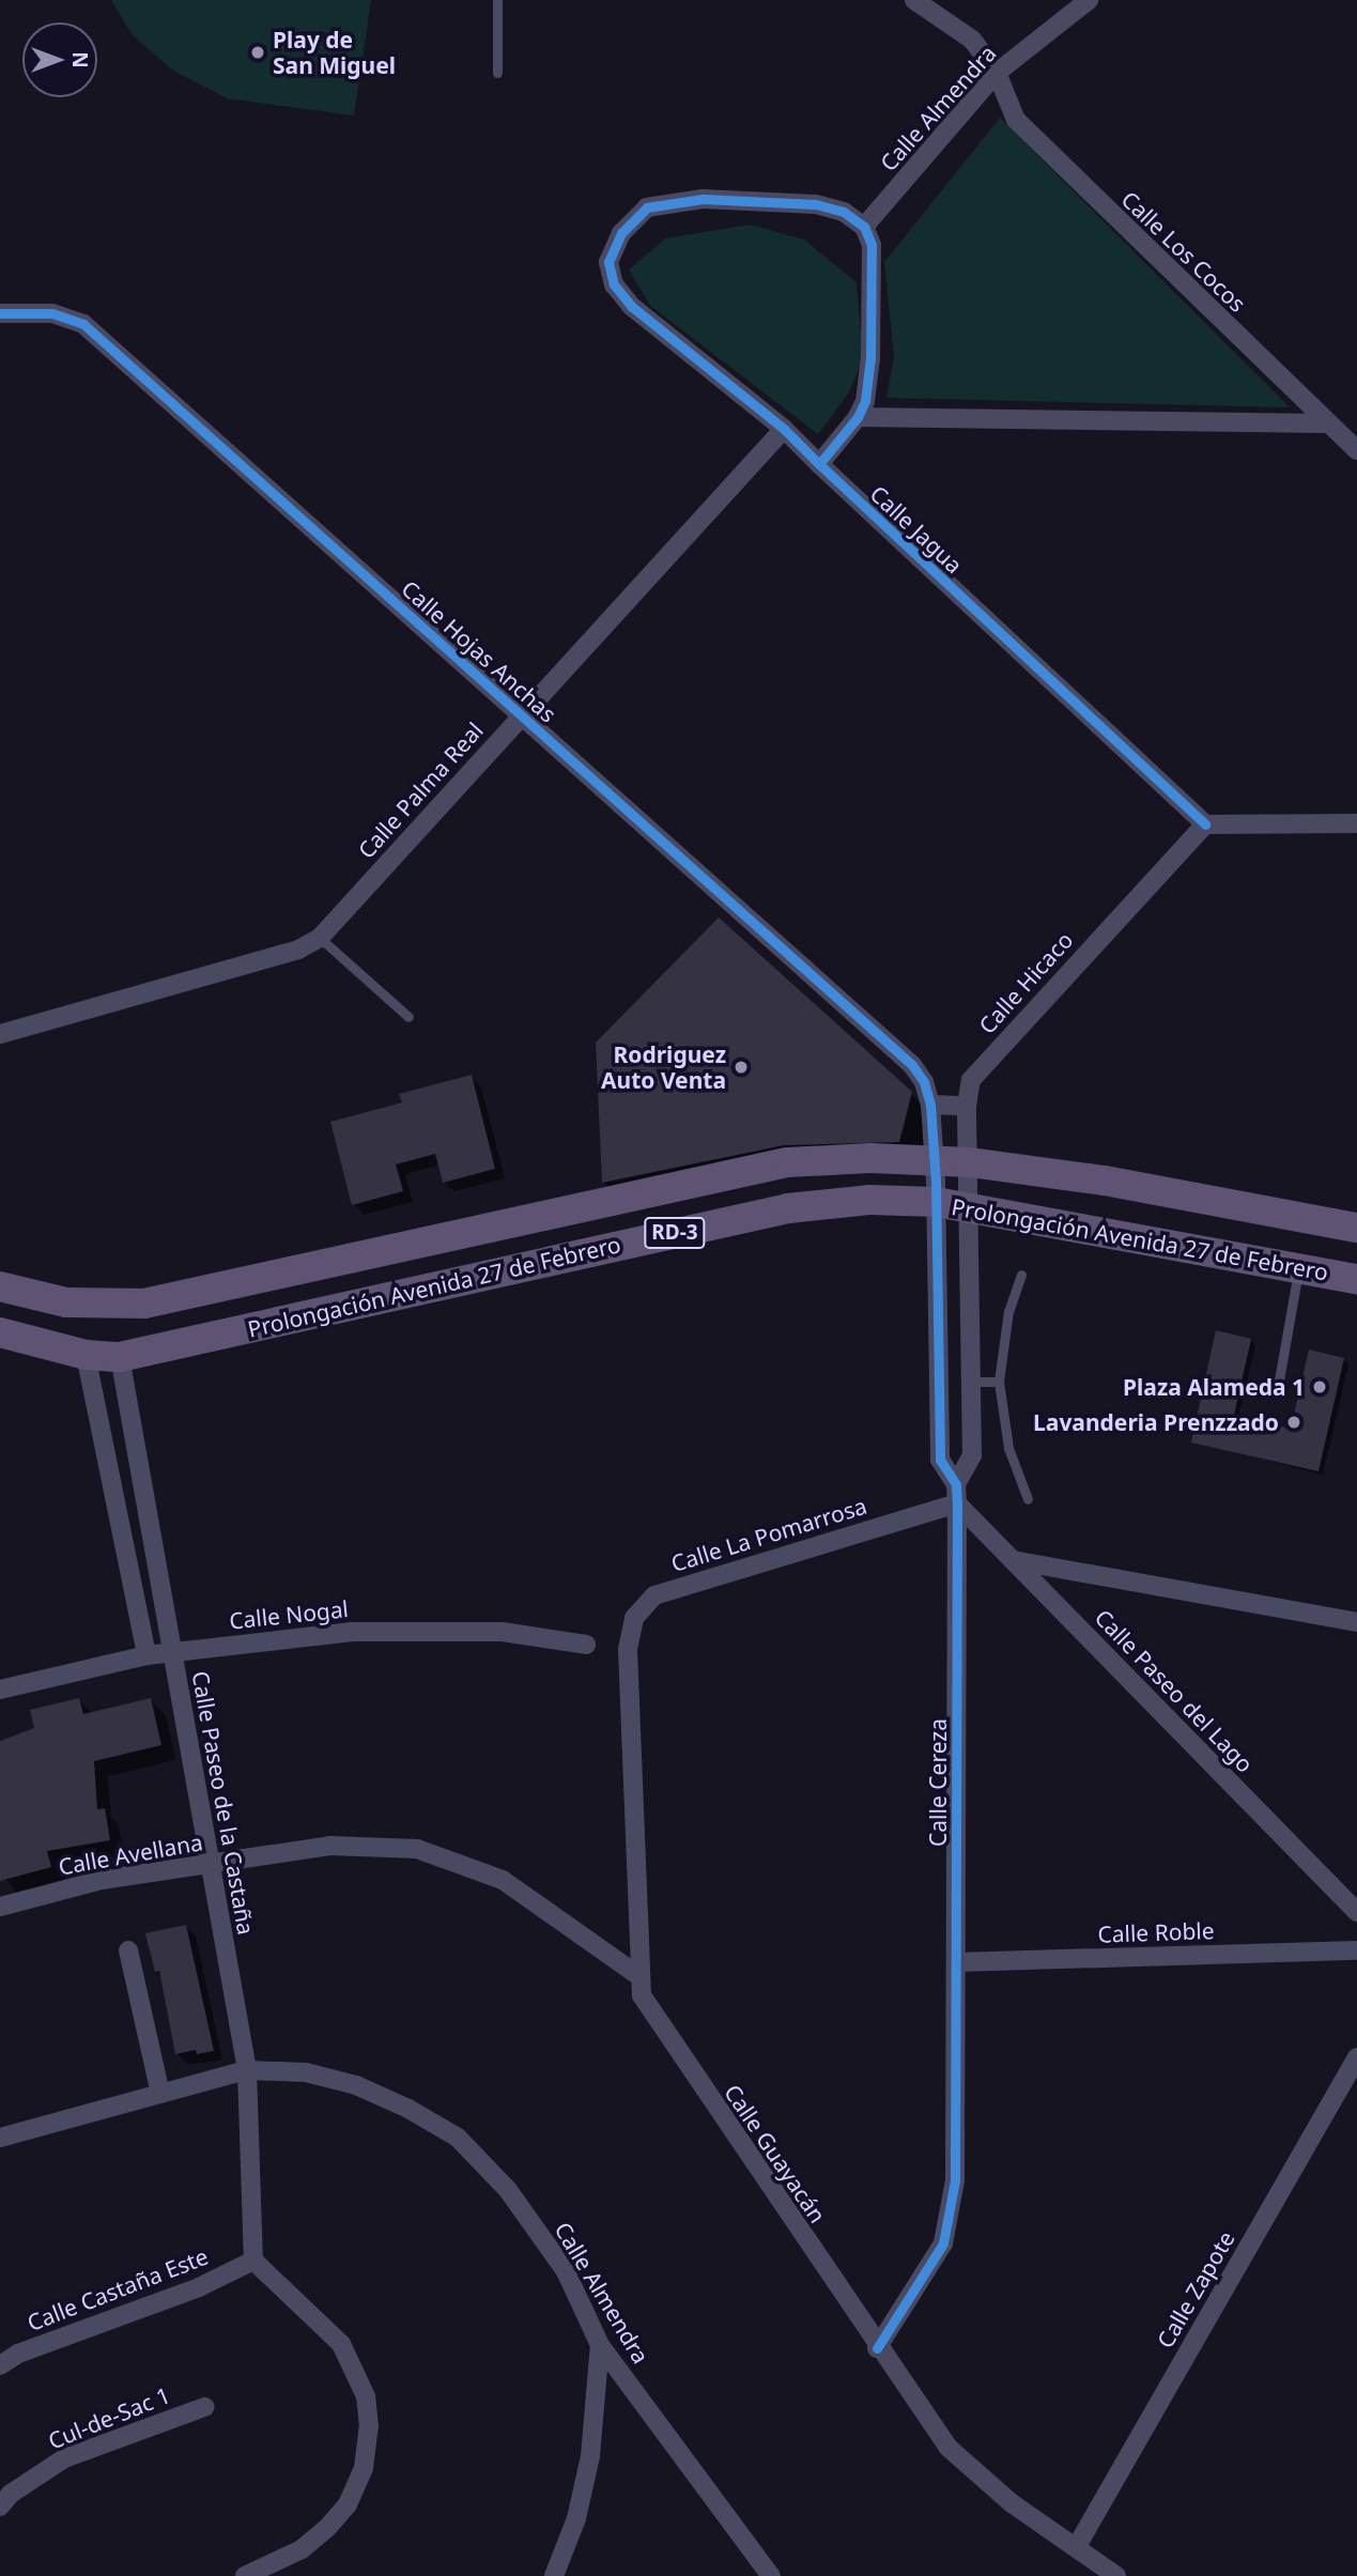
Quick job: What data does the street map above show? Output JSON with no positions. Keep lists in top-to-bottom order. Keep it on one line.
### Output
{"streets":{"main road":["RD-3","Prolongación Avenida 27 de Febrero"],"street":["Calle Almendra","Calle Los Cocos","Calle Jagua","Calle Hojas Anchas","Calle Palma Real","Calle Hicaco","Calle La Pomarrosa","Calle Nogal","Calle Paseo del Lago","Calle Cereza","Calle Paseo de la Castaña","Calle Avellana","Calle Roble","Calle Guayacán","Calle Castaña Este","Calle Zapote","Cul-de-Sac 1"]},"crossings":[["Calle Almendra","Calle Los Cocos"],["Calle Almendra","Calle Jagua"],["Calle Almendra","Calle Paseo de la Castaña"],["Calle Jagua","Calle Palma Real"],["Calle Jagua","Calle Hicaco"],["Calle Hojas Anchas","Calle Palma Real"],["Calle Hojas Anchas","Calle Cereza"],["Calle Hicaco","Prolongación Avenida 27 de Febrero"],["Calle Hicaco","Calle Cereza"],["Prolongación Avenida 27 de Febrero","Calle Cereza"],["Prolongación Avenida 27 de Febrero","Calle Paseo de la Castaña"],["Calle La Pomarrosa","Calle Paseo del Lago"],["Calle La Pomarrosa","Calle Cereza"],["Calle La Pomarrosa","Calle Guayacán"],["Calle Nogal","Calle Paseo de la Castaña"],["Calle Paseo del Lago","Calle Cereza"],["Calle Cereza","Calle Roble"],["Calle Cereza","Calle Guayacán"],["Calle Paseo de la Castaña","Calle Avellana"],["Calle Paseo de la Castaña","Calle Castaña Este"],["Calle Avellana","Calle Guayacán"],["Calle Guayacán","Calle Zapote"]],"places":["Play de San Miguel","Rodriguez Auto Venta","Plaza Alameda 1","Lavanderia Prenzzado"],"north":"right"}
